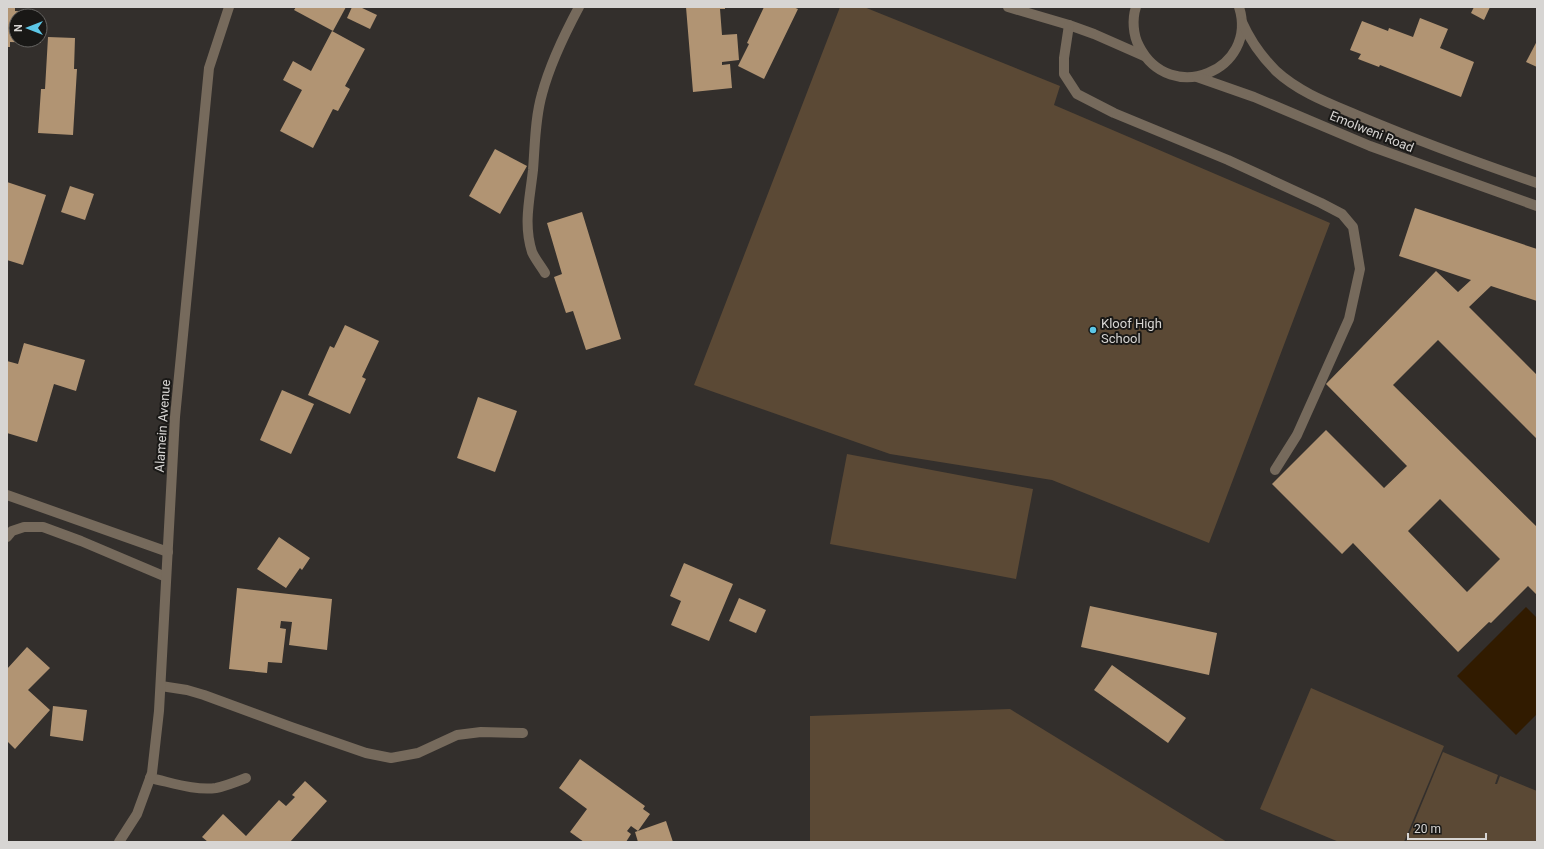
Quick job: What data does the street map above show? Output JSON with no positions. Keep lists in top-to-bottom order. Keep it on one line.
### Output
{"streets":{"street":["Emolweni Road","Alamein Avenue"]},"places":["Kloof High School"],"scale_bar":"20 m","north":"left"}
